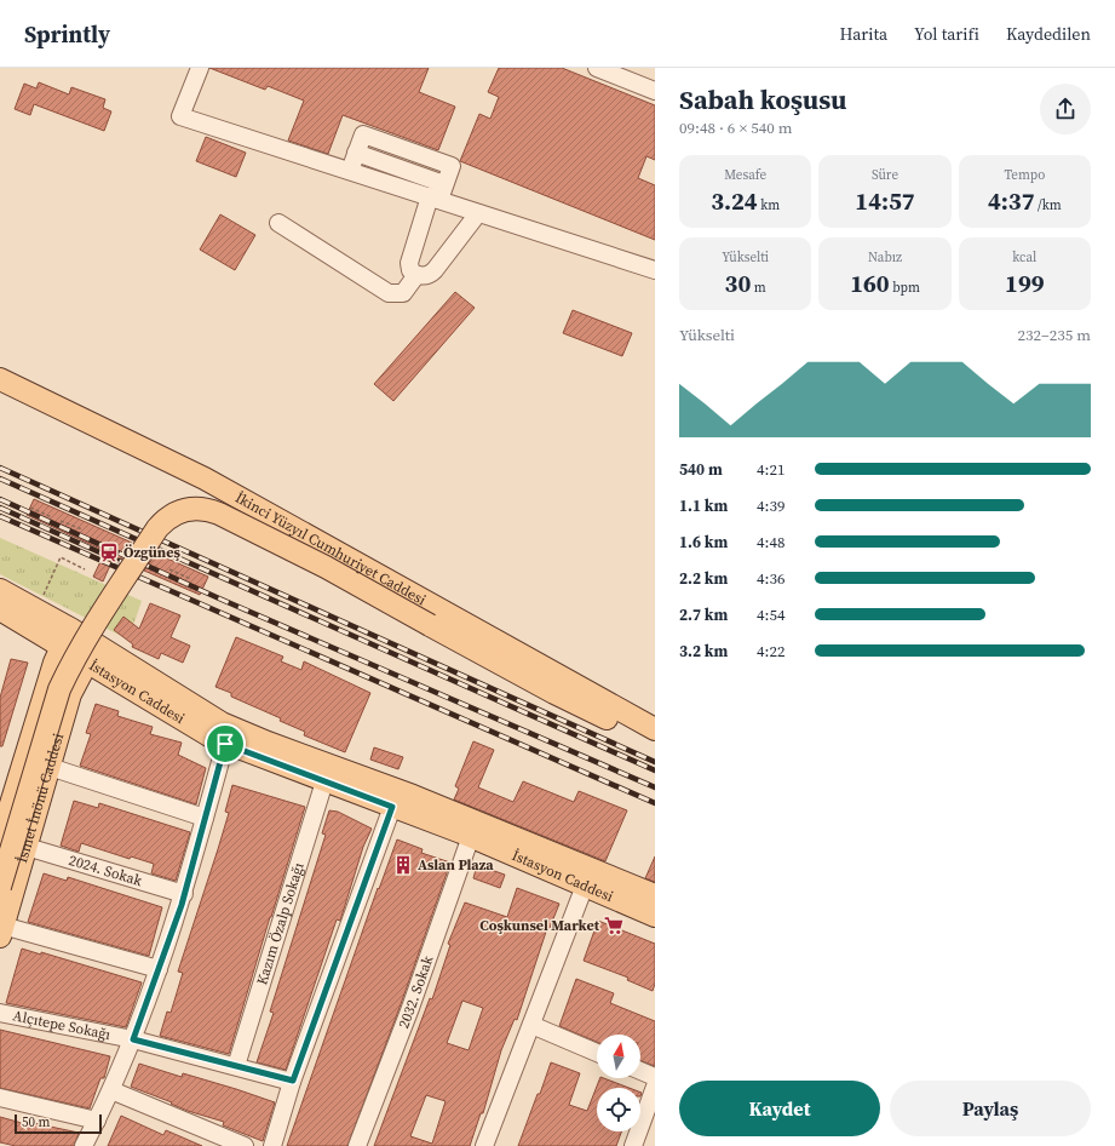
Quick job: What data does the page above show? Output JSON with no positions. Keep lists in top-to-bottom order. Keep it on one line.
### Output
{"streets":{"main road":["İkinci Yüzyıl Cumhuriyet Caddesi","İstasyon Caddesi","İsmet İnönü Caddesi"],"street":["2024. Sokak","Kazım Özalp Sokağı","2032. Sokak","Alçıtepe Sokağı"]},"crossings":[["İstasyon Caddesi","İsmet İnönü Caddesi"],["İstasyon Caddesi","Kazım Özalp Sokağı"],["İstasyon Caddesi","2032. Sokak"],["İsmet İnönü Caddesi","2024. Sokak"],["Kazım Özalp Sokağı","Alçıtepe Sokağı"]],"places":{"station":["Özgüneş"],"building":["Aslan Plaza"],"supermarket":["Coşkunsel Market"]},"scale_bar":"50 m","north":"top","page":{"header":"Sprintly","nav":["Harita","Yol tarifi","Kaydedilen"],"heading":["Sabah koşusu","09:48 · 6 × 540 m"],"stats":[["Mesafe","3.24 km"],["Süre","14:57"],["Tempo","4:37 /km"],["Yükselti","30 m"],["Nabız","160 bpm"],["kcal","199"]],"chart":["Yükselti","232–235 m"],"list":[{"name":"540 m","note":"4:21"},{"name":"1.1 km","note":"4:39"},{"name":"1.6 km","note":"4:48"},{"name":"2.2 km","note":"4:36"},{"name":"2.7 km","note":"4:54"},{"name":"3.2 km","note":"4:22"}],"buttons":["Kaydet","Paylaş"],"scale":"50 m"}}
